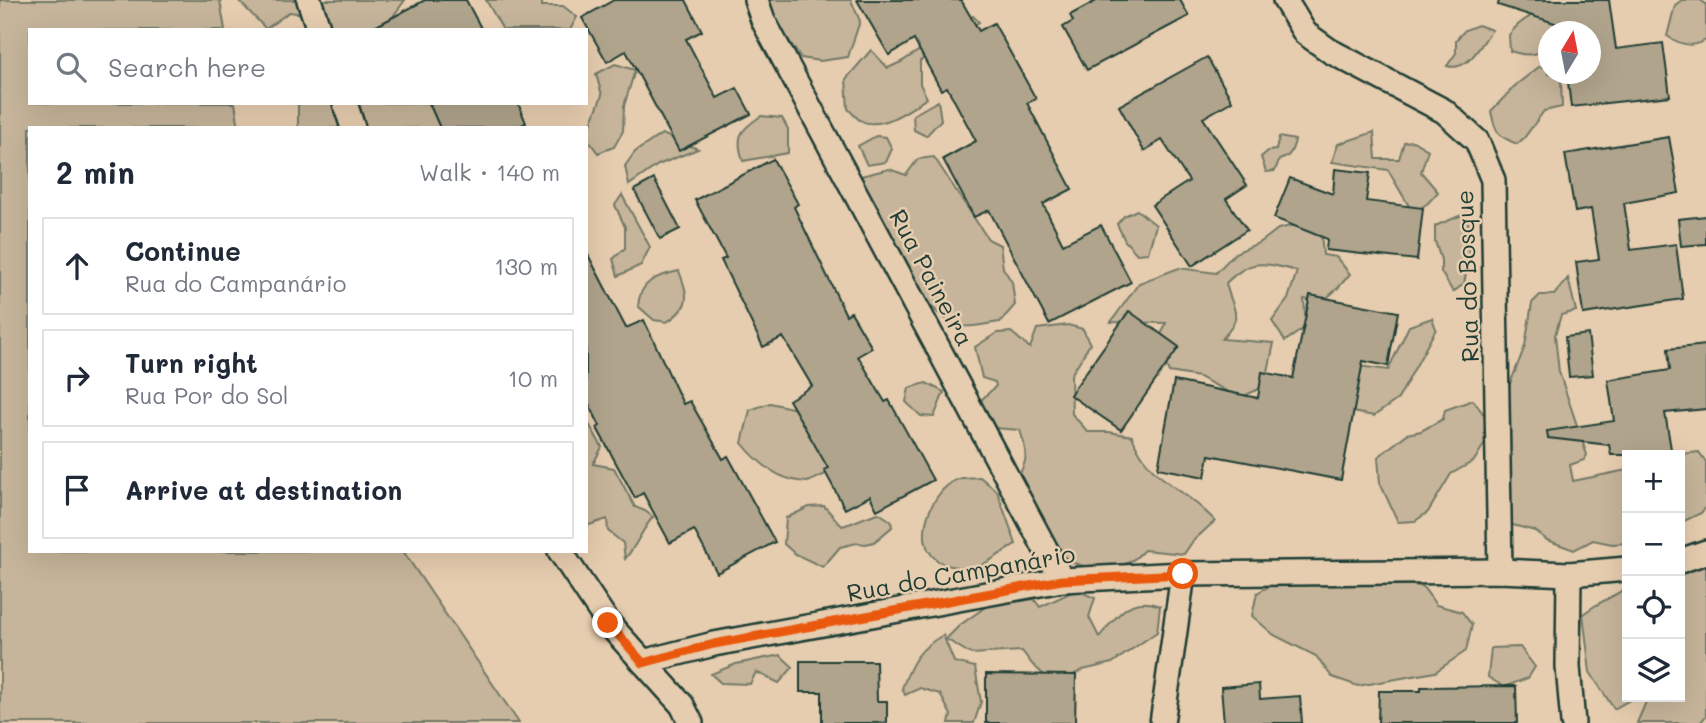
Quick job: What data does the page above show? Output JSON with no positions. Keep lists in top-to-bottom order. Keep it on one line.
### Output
{"streets":{"street":["Rua do Bosque","Rua Paineira","Rua do Campanário"]},"crossings":[["Rua do Bosque","Rua do Campanário"],["Rua Paineira","Rua do Campanário"]],"north":"top","page":{"search":"Search here","heading":["2 min","Walk · 140 m"],"list":[["Continue","Rua do Campanário","130 m"],["Turn right","Rua Por do Sol","10 m"],"Arrive at destination"],"map_buttons":["+","−"]}}
